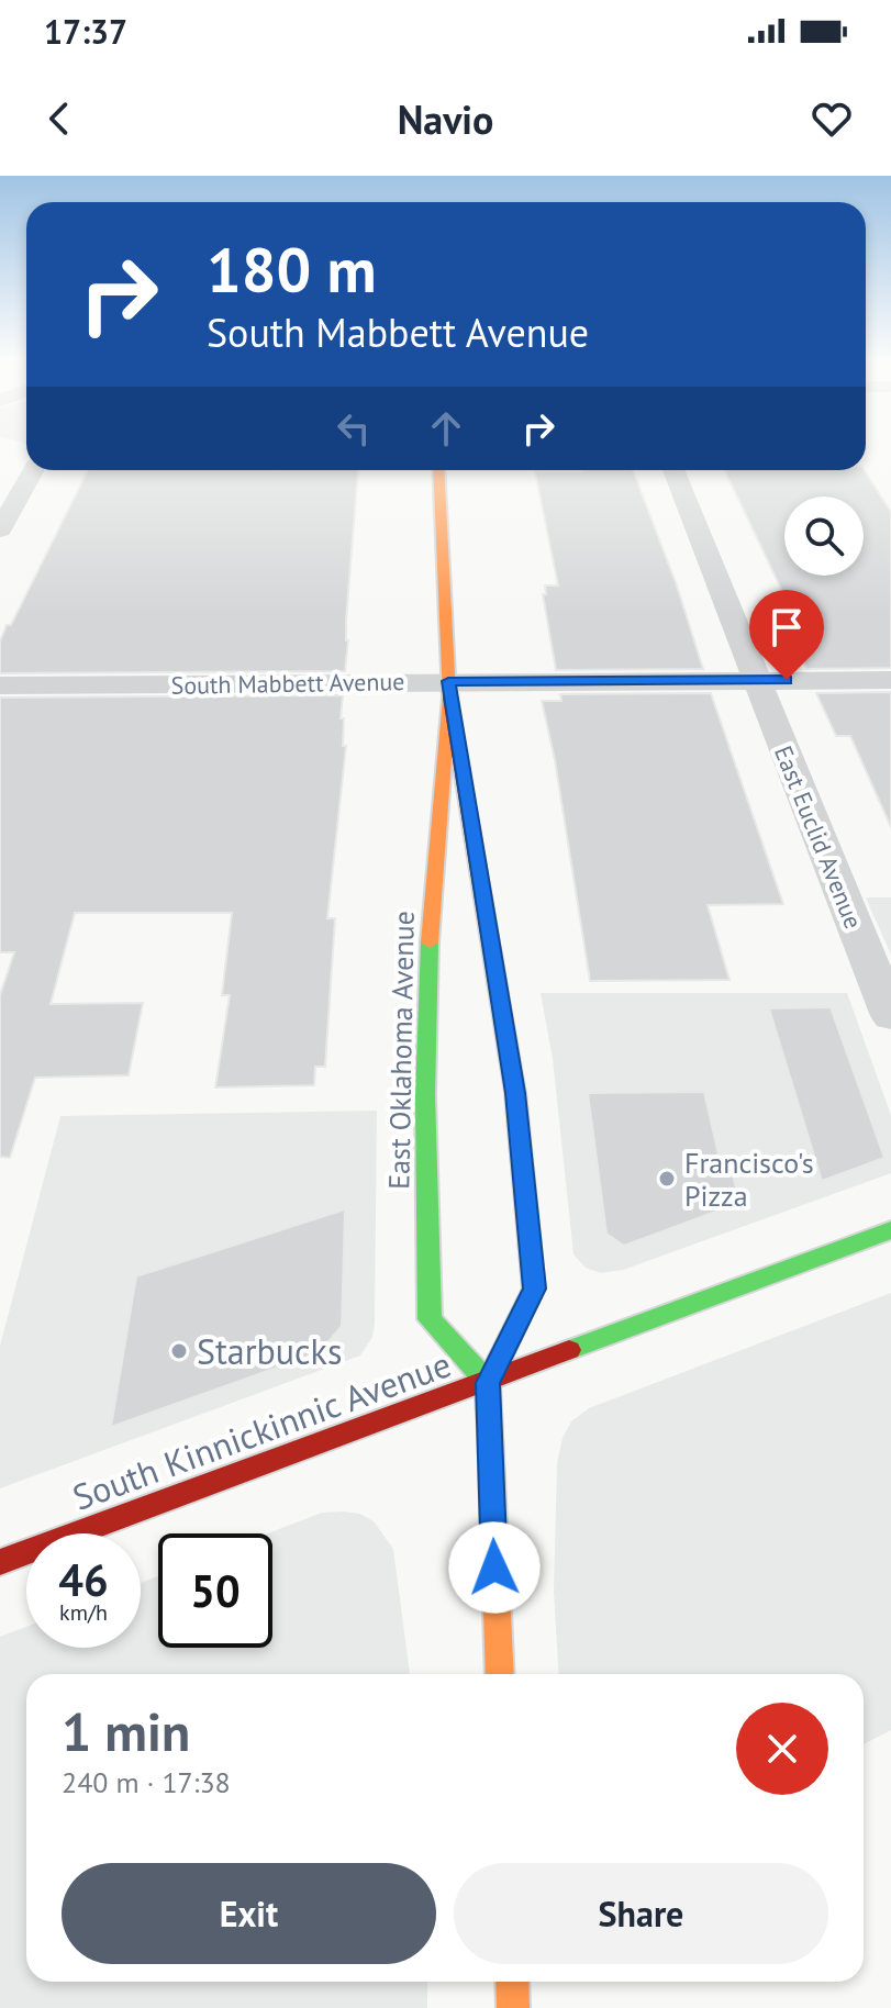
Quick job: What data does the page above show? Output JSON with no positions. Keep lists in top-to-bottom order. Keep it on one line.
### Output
{"streets":{"street":["South Mabbett Avenue","East Euclid Avenue","East Oklahoma Avenue","South Kinnickinnic Avenue"]},"crossings":[["South Mabbett Avenue","East Euclid Avenue"],["South Mabbett Avenue","East Oklahoma Avenue"],["East Oklahoma Avenue","South Kinnickinnic Avenue"]],"places":["Francisco's Pizza","Starbucks"],"page":{"status":"17:37","header":"Navio","turn":["180 m","South Mabbett Avenue"],"speed":"46 km/h","limit":"50","heading":["1 min","240 m · 17:38"],"buttons":["Exit","Share"]}}
